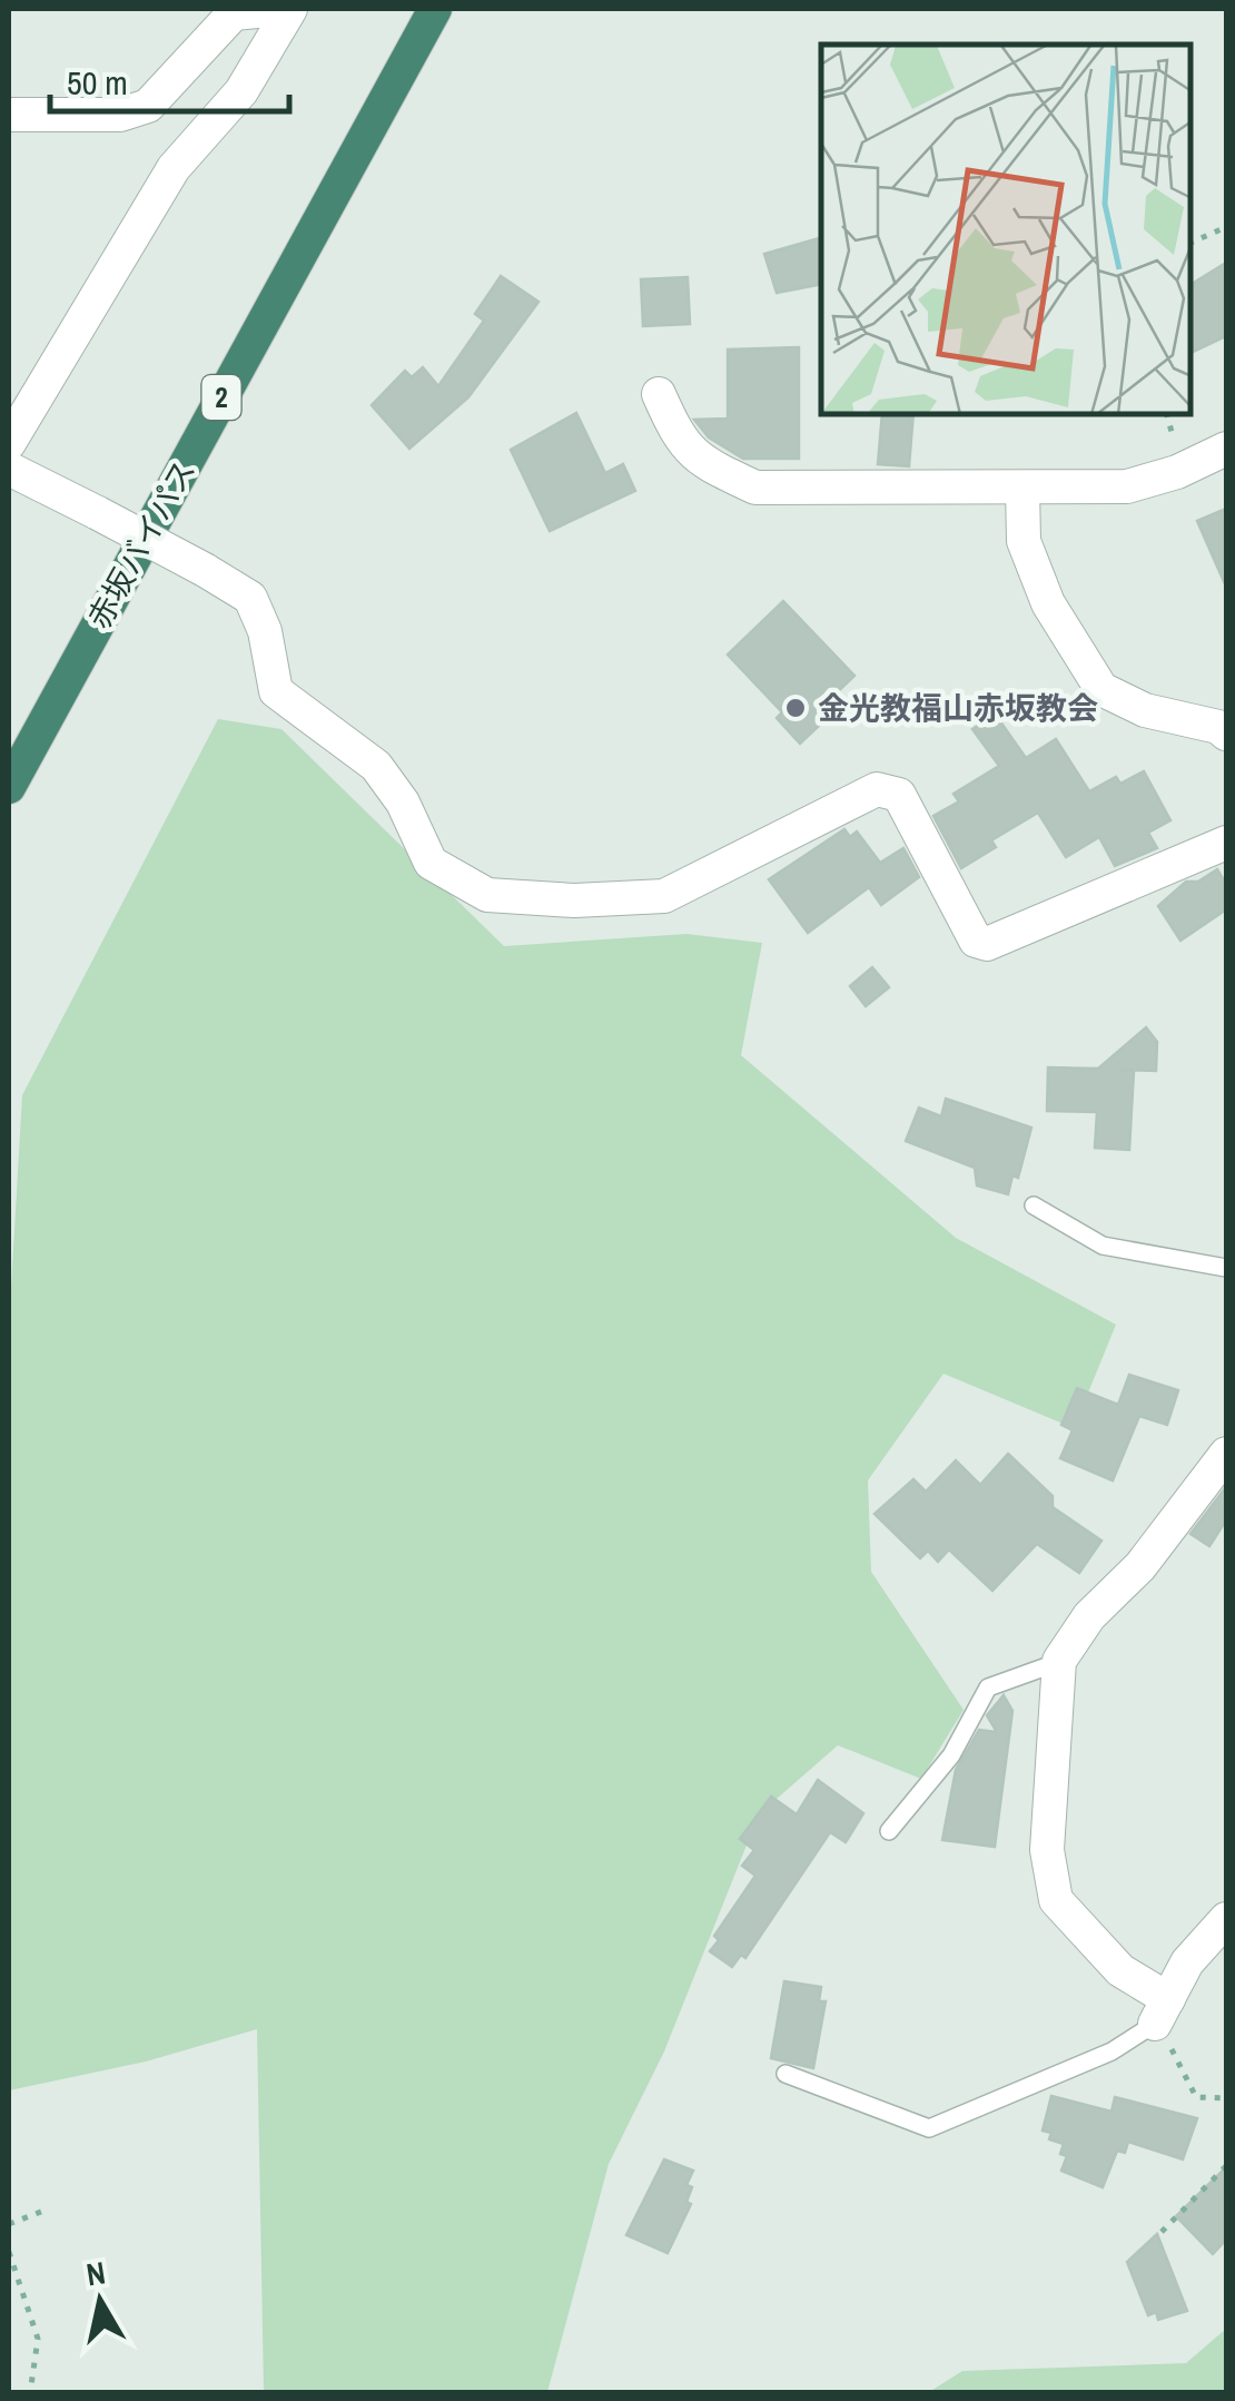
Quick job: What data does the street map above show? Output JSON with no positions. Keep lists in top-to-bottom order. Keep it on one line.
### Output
{"streets":{"highway":["2","赤坂バイパス"]},"places":["金光教福山赤坂教会"],"scale_bar":"50 m","north":"top"}
